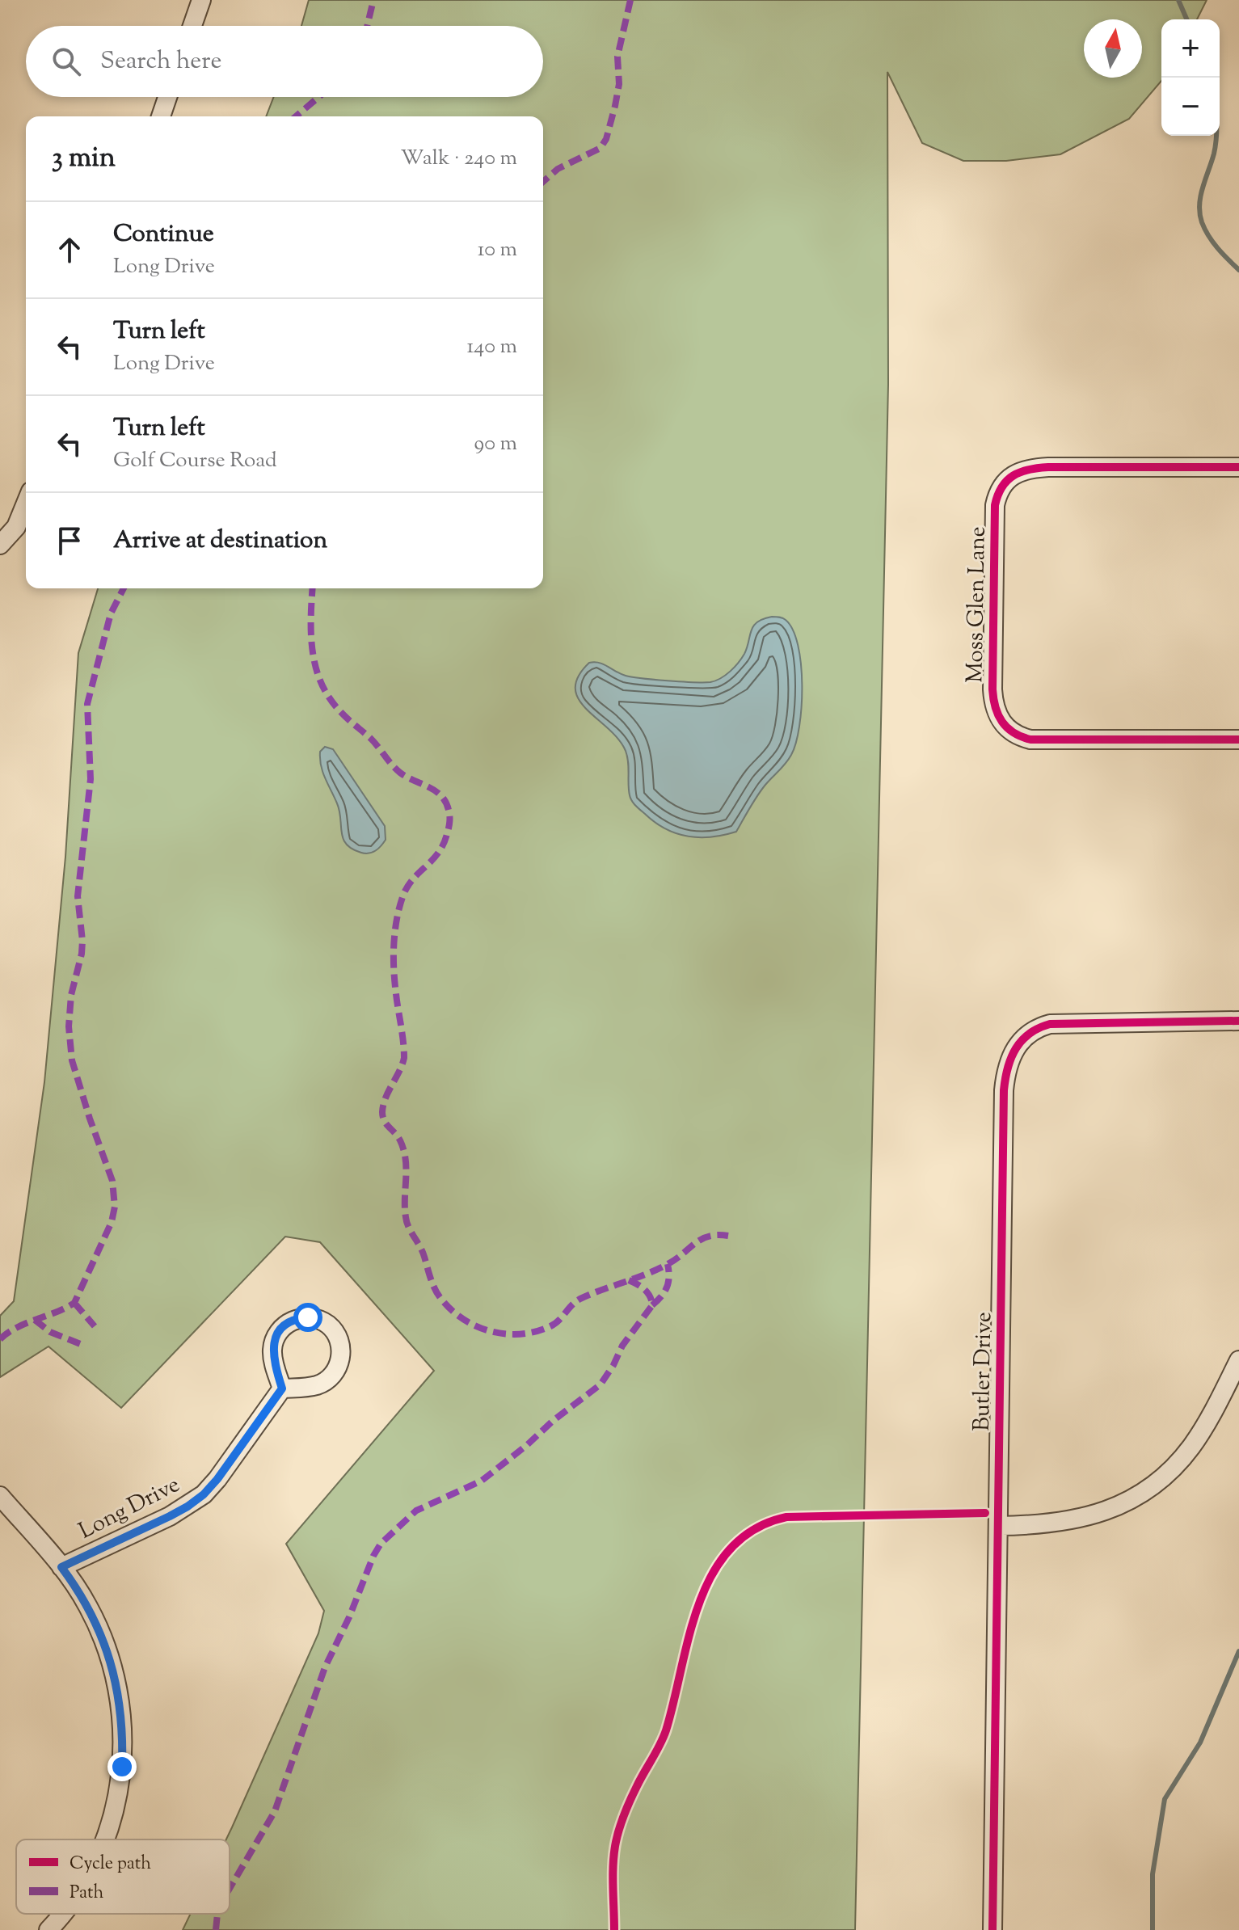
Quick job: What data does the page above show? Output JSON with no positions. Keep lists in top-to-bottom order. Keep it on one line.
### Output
{"streets":{"street":["Moss Glen Lane","Butler Drive","Long Drive"]},"legend":["Cycle path","Path"],"north":"top","page":{"map_buttons":["+","−"],"search":"Search here","heading":["3 min","Walk · 240 m"],"list":[["Continue","Long Drive","10 m"],["Turn left","Long Drive","140 m"],["Turn left","Golf Course Road","90 m"],"Arrive at destination"]}}
